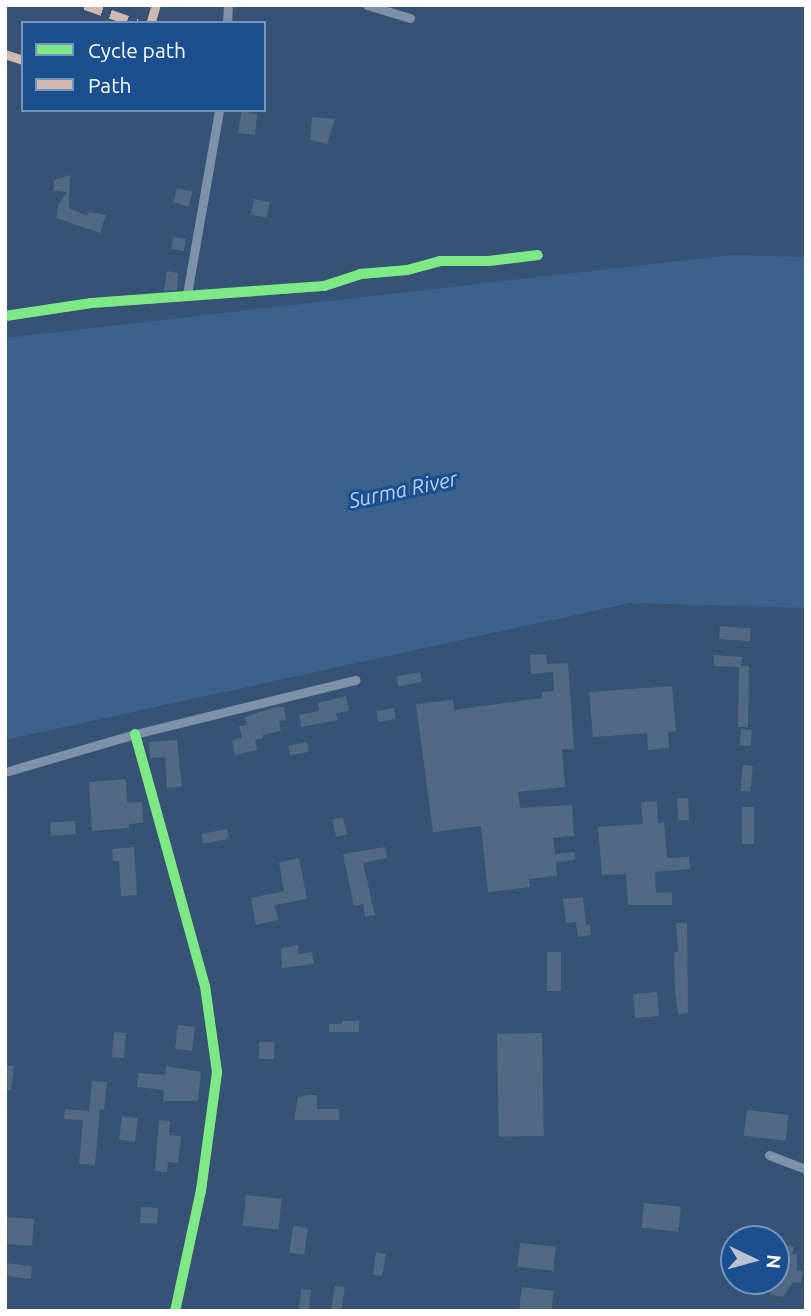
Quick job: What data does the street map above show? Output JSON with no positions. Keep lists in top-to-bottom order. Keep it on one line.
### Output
{"water":["Surma River"],"legend":["Cycle path","Path"],"north":"right"}
